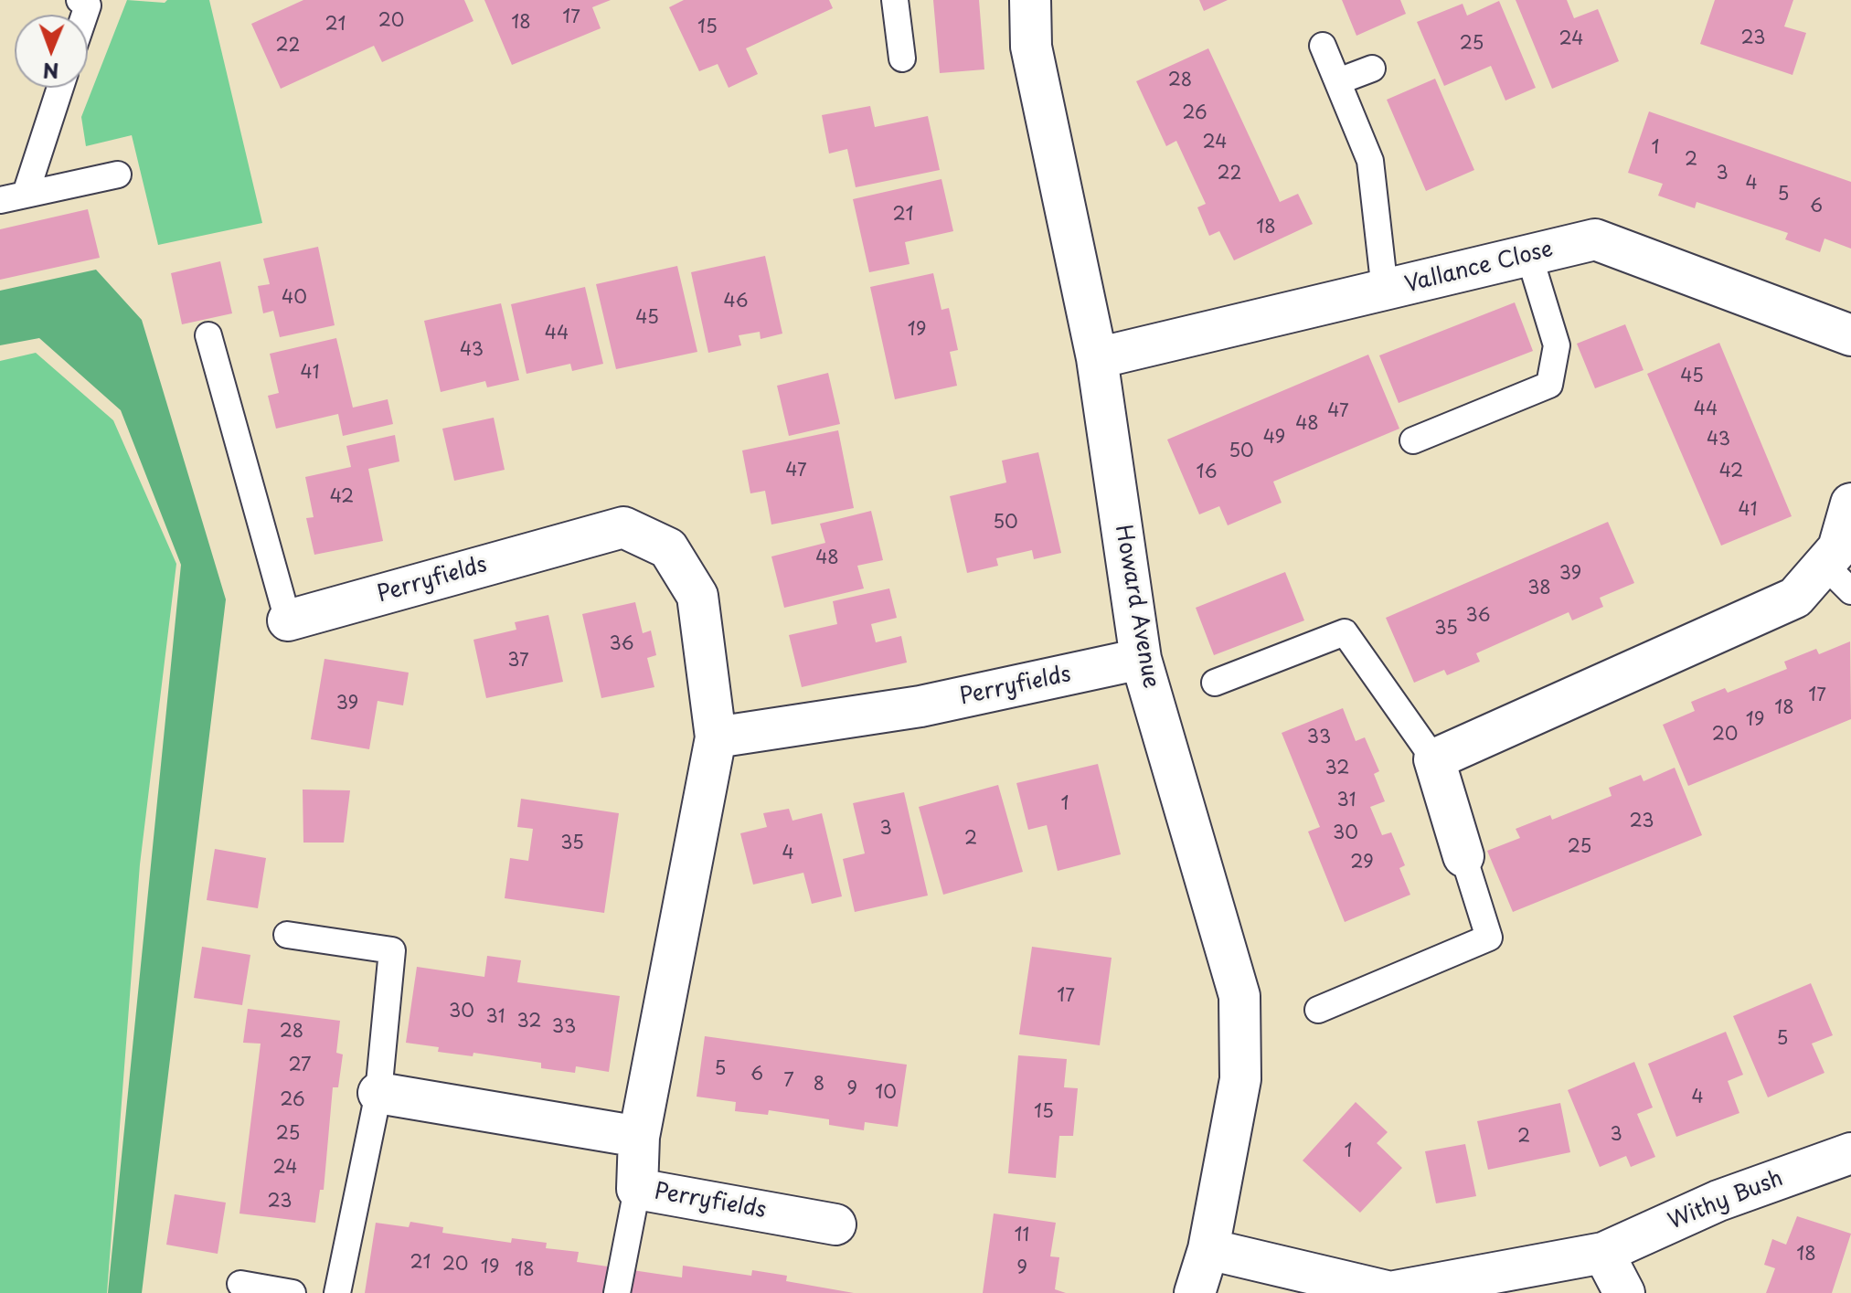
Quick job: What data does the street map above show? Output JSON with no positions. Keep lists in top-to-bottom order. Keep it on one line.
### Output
{"streets":{"street":["Vallance Close","Perryfields","Howard Avenue","Withy Bush"]},"crossings":[["Vallance Close","Howard Avenue"],["Perryfields","Howard Avenue"],["Howard Avenue","Withy Bush"]],"house_numbers":["17","20","18","21","15","23","24","25","22","28","26","24","1","2","22","3","4","5","6","21","18","40","46","45","19","44","43","41","45","44","47","48","49","43","50","47","42","16","42","41","50","48","39","38","36","35","36","37","17","39","18","19","20","33","32","31","1","23","3","30","2","35","25","4","29","17","30","31","32","33","28","5","27","5","6","7","8","9","10","4","26","15","25","3","2","1","24","23","11","18","21","20","19","9","18"],"north":"bottom"}
